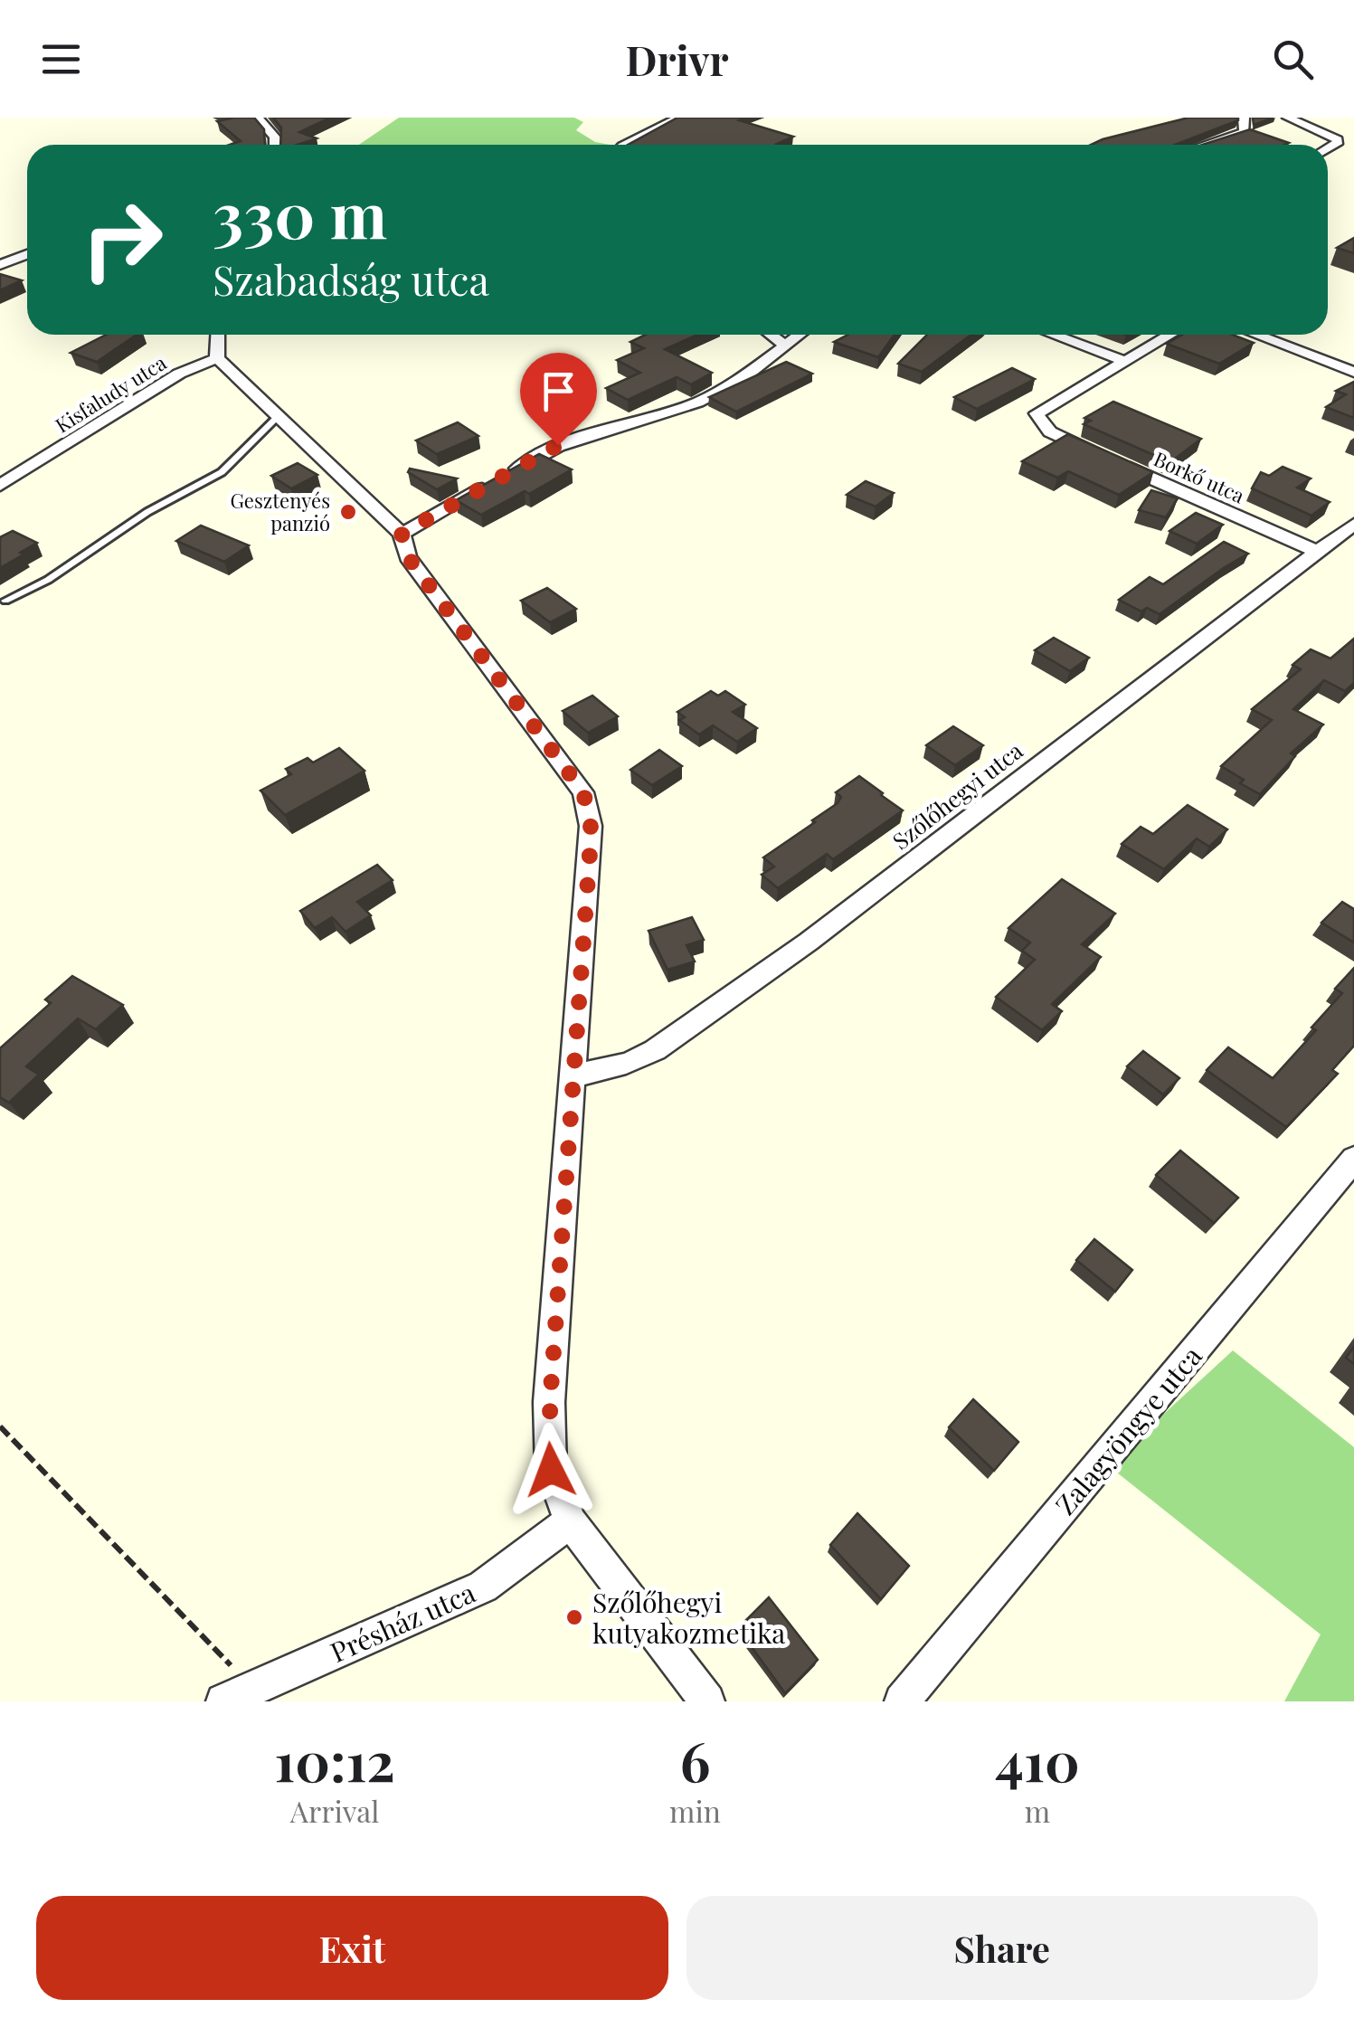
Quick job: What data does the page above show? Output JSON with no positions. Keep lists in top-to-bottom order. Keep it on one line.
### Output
{"streets":{"street":["Kisfaludy utca","Borkő utca","Szőlőhegyi utca","Zalagyöngye utca","Présház utca"]},"crossings":[["Borkő utca","Szőlőhegyi utca"]],"places":["Gesztenyés panzió","Szőlőhegyi kutyakozmetika"],"page":{"header":"Drivr","turn":["330 m","Szabadság utca"],"eta":["10:12","Arrival","6","min","410","m"],"buttons":["Exit","Share"]}}
